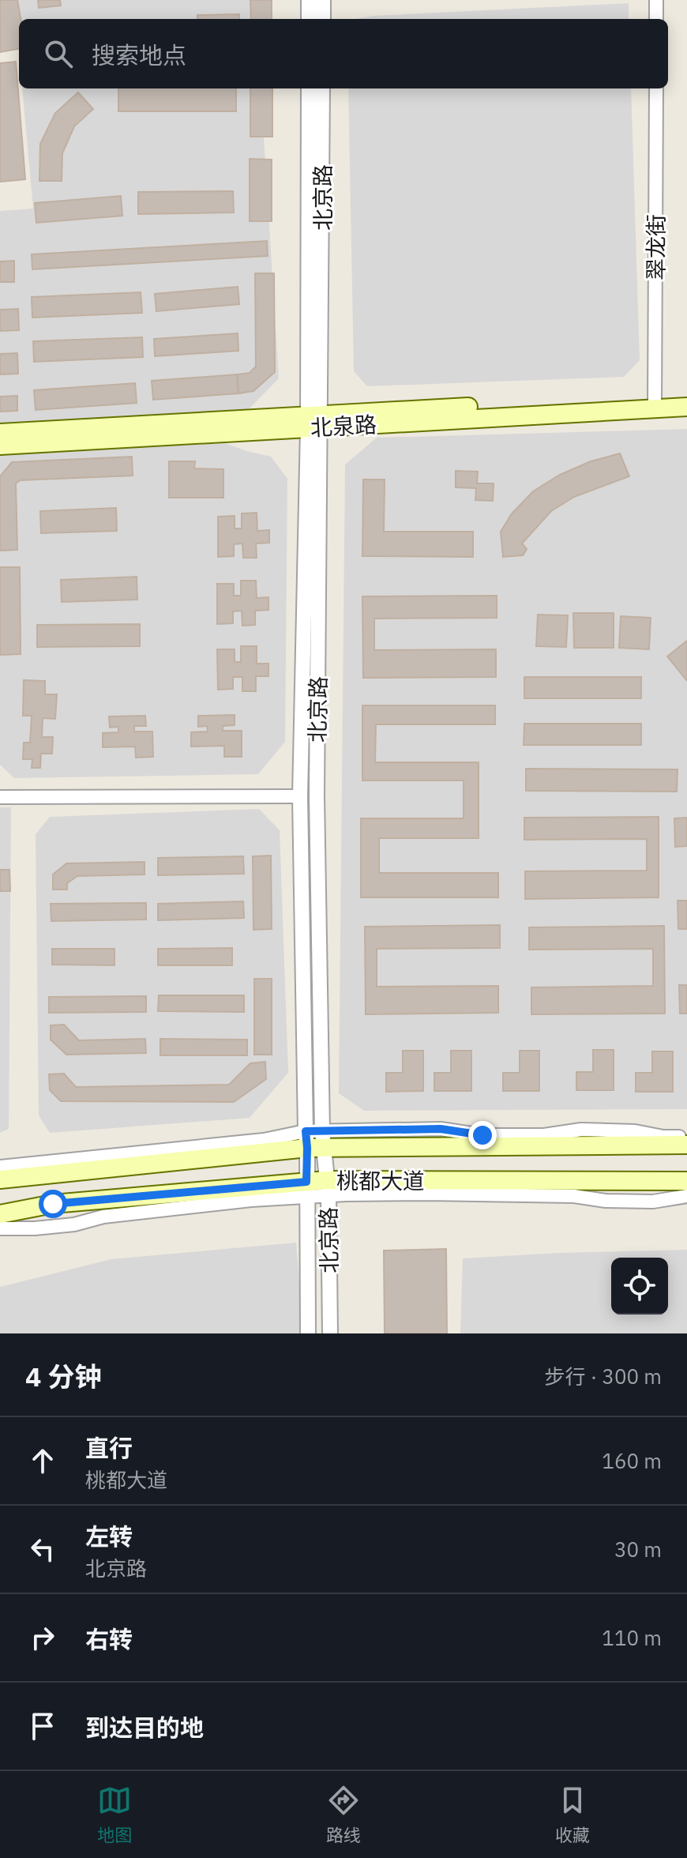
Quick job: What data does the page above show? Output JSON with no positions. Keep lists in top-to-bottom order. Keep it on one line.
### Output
{"streets":{"main road":["北泉路","桃都大道"],"street":["北京路","翠龙街"]},"crossings":[["北京路","北泉路"],["北京路","桃都大道"],["翠龙街","北泉路"]],"page":{"search":"搜索地点","heading":["4 分钟","步行 · 300 m"],"list":[["直行","桃都大道","160 m"],["左转","北京路","30 m"],["右转","110 m"],"到达目的地"],"nav":["地图","路线","收藏"]}}
